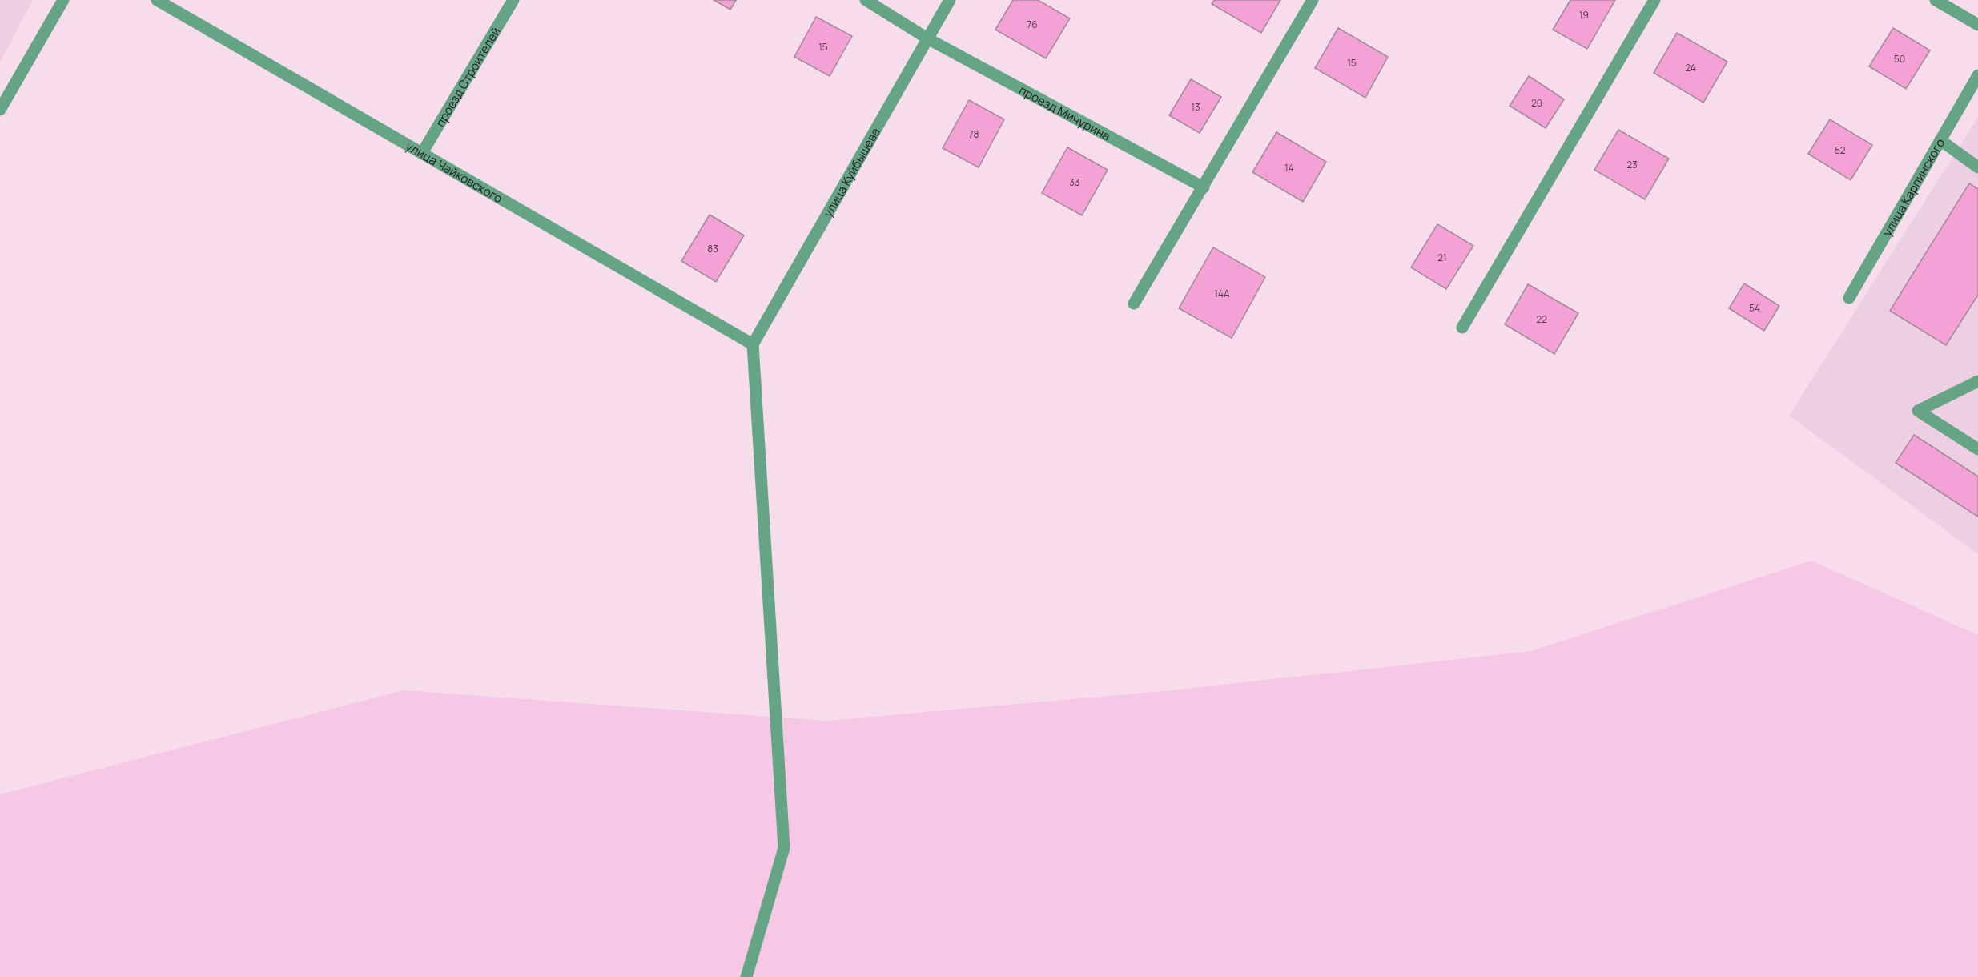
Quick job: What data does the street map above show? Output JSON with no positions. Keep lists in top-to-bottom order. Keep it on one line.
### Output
{"streets":{"street":["проезд Строителей","проезд Мичурина","улица Чайковского","улица Куйбышева","улица Карпинского"]},"crossings":[["проезд Строителей","улица Чайковского"],["проезд Мичурина","улица Куйбышева"],["улица Чайковского","улица Куйбышева"]],"house_numbers":["19","76","15","50","15","24","20","13","78","52","23","14","33","83","21","14А","54","22"]}
